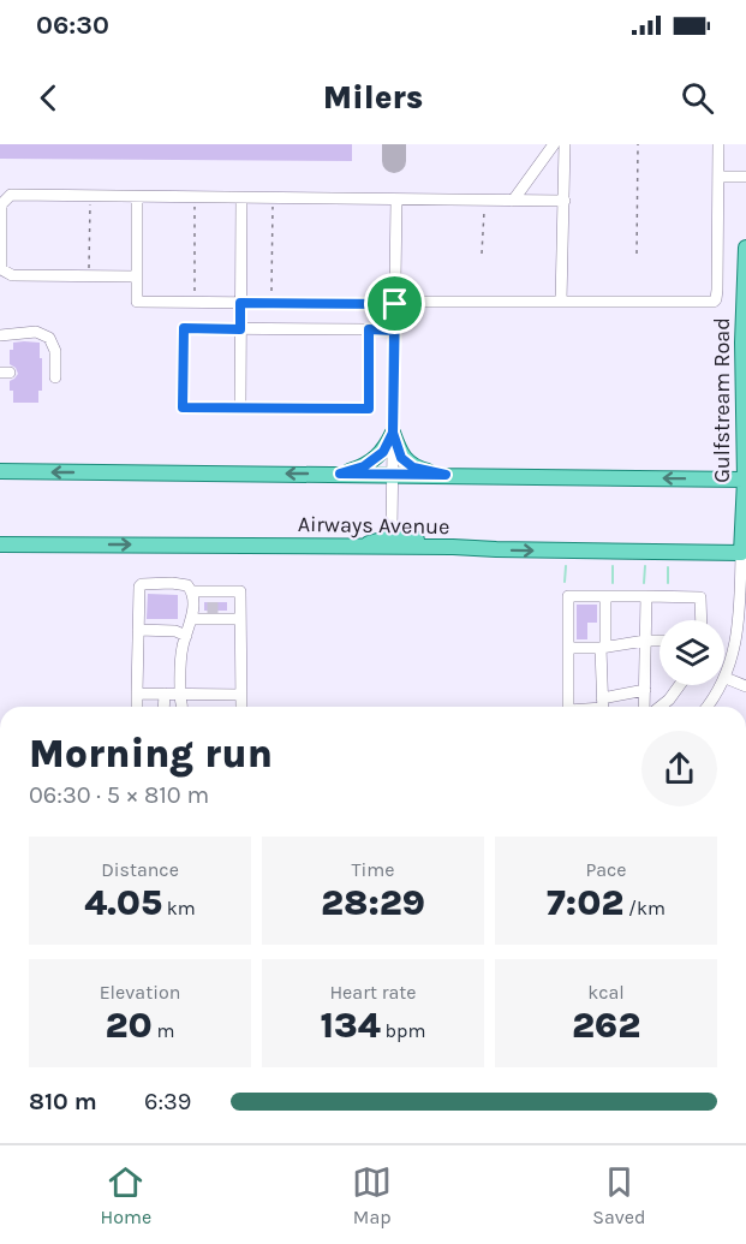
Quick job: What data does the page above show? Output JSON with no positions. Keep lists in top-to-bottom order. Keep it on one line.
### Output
{"streets":{"main road":["Gulfstream Road","Airways Avenue"]},"crossings":[["Gulfstream Road","Airways Avenue"]],"page":{"status":"06:30","header":"Milers","heading":["Morning run","06:30 · 5 × 810 m"],"stats":[["Distance","4.05 km"],["Time","28:29"],["Pace","7:02 /km"],["Elevation","20 m"],["Heart rate","134 bpm"],["kcal","262"]],"list":[{"name":"810 m","note":"6:39"}],"tabs":["Home","Map","Saved"]}}
